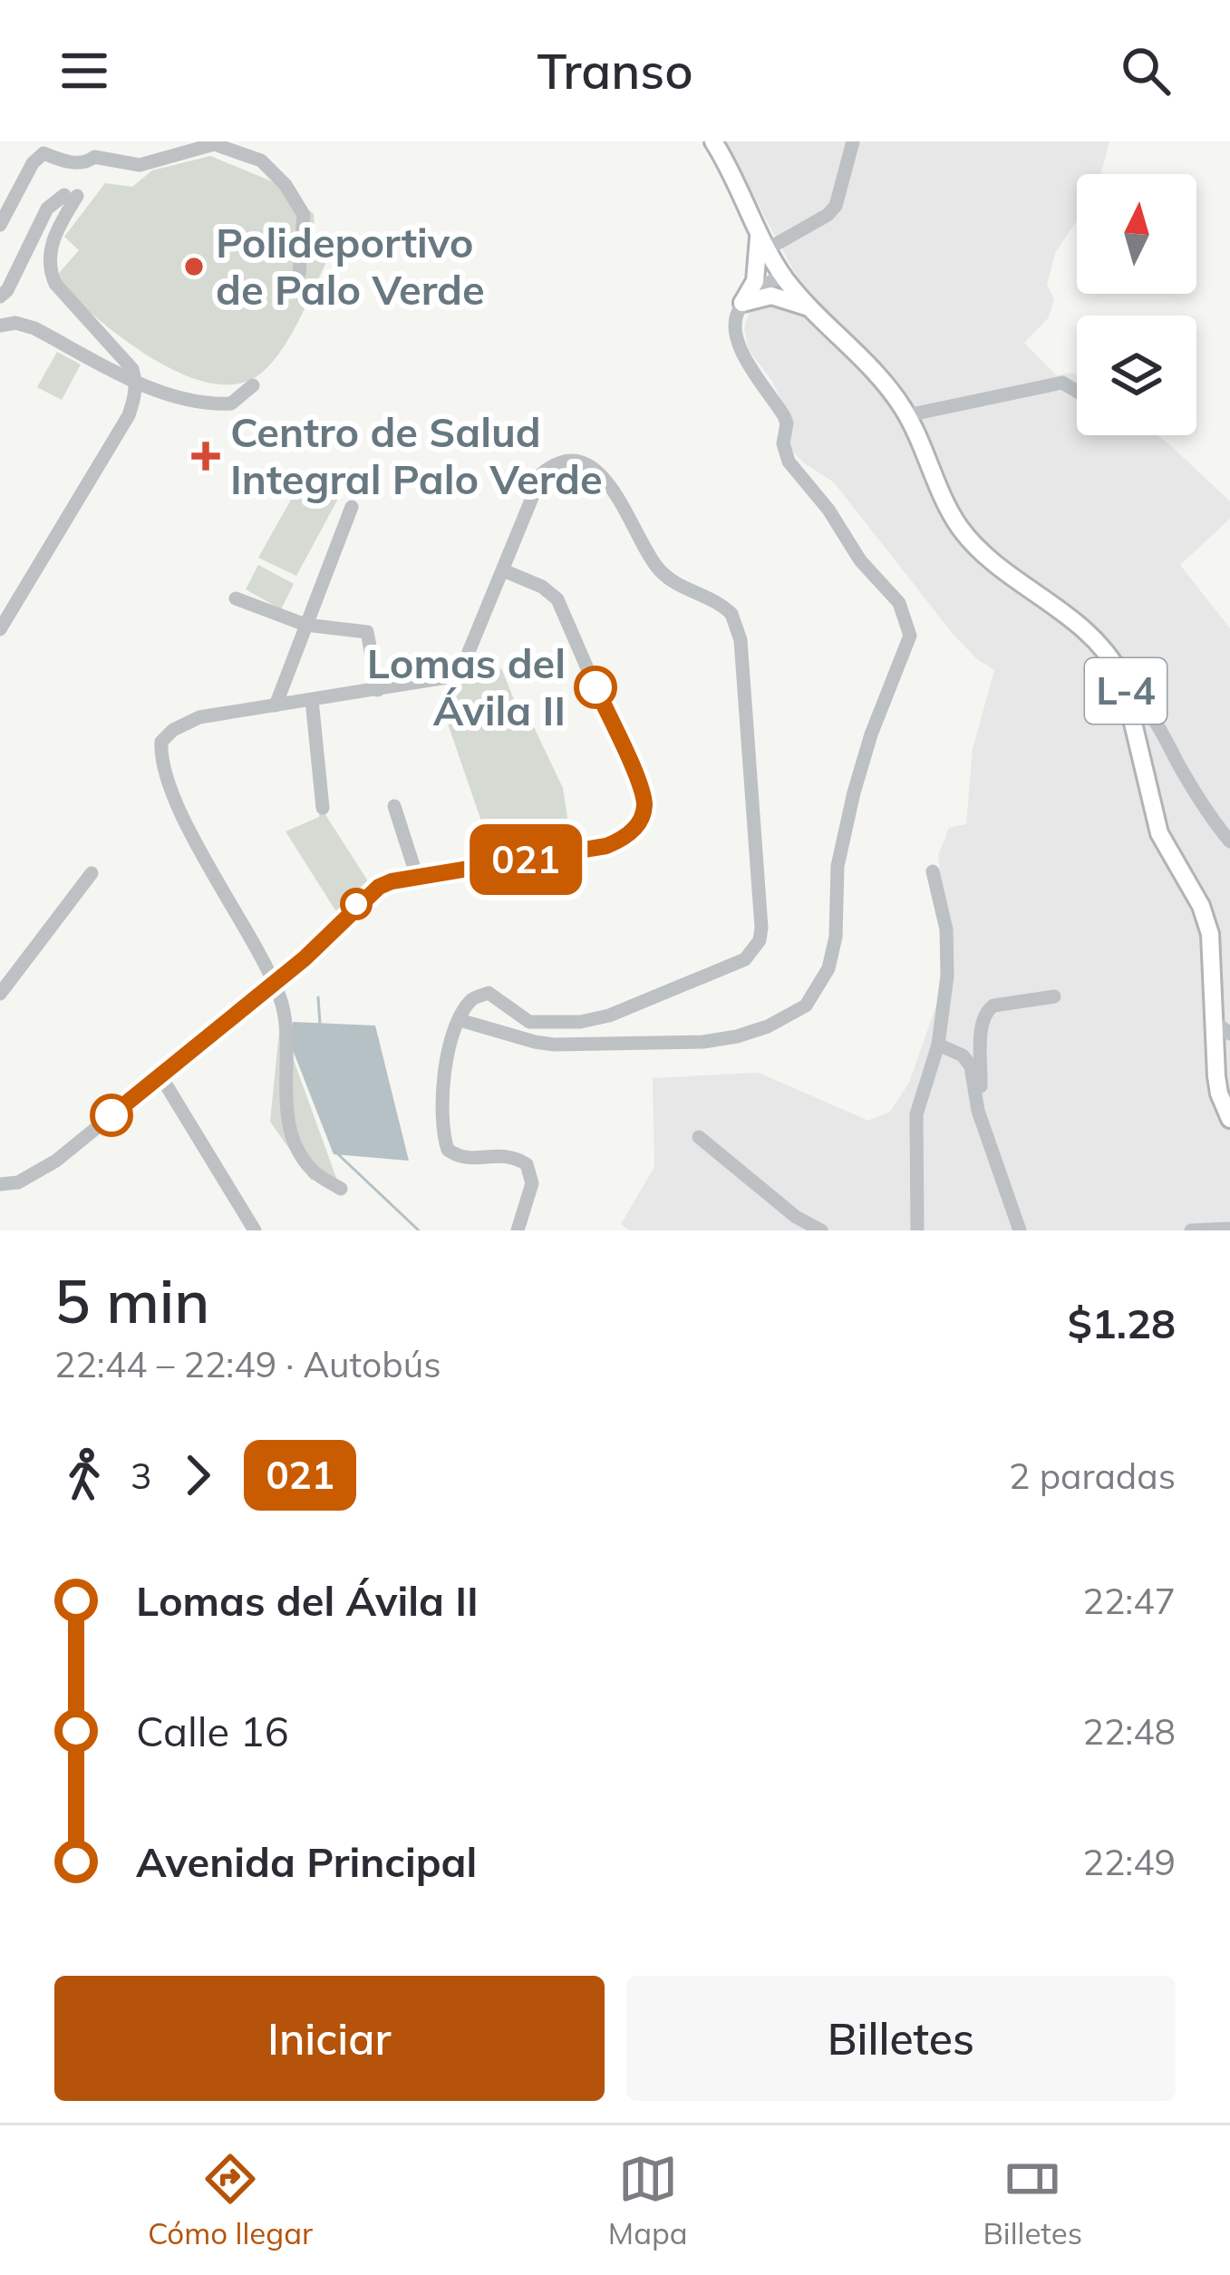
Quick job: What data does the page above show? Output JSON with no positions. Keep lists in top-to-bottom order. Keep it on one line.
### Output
{"streets":{"main road":["L-4"]},"places":{"other":["Polideportivo de Palo Verde","Lomas del Ávila II"],"health":["Centro de Salud Integral Palo Verde"]},"lines":["bus line 021"],"north":"top","page":{"header":"Transo","on_map":"021","heading":["5 min","22:44 – 22:49 · Autobús","$1.28"],"legs":["3","021","2 paradas"],"list":[{"name":"Lomas del Ávila II","value":"22:47"},{"name":"Calle 16","value":"22:48"},{"name":"Avenida Principal","value":"22:49"}],"buttons":["Iniciar","Billetes"],"tabs":["Cómo llegar","Mapa","Billetes"]}}
